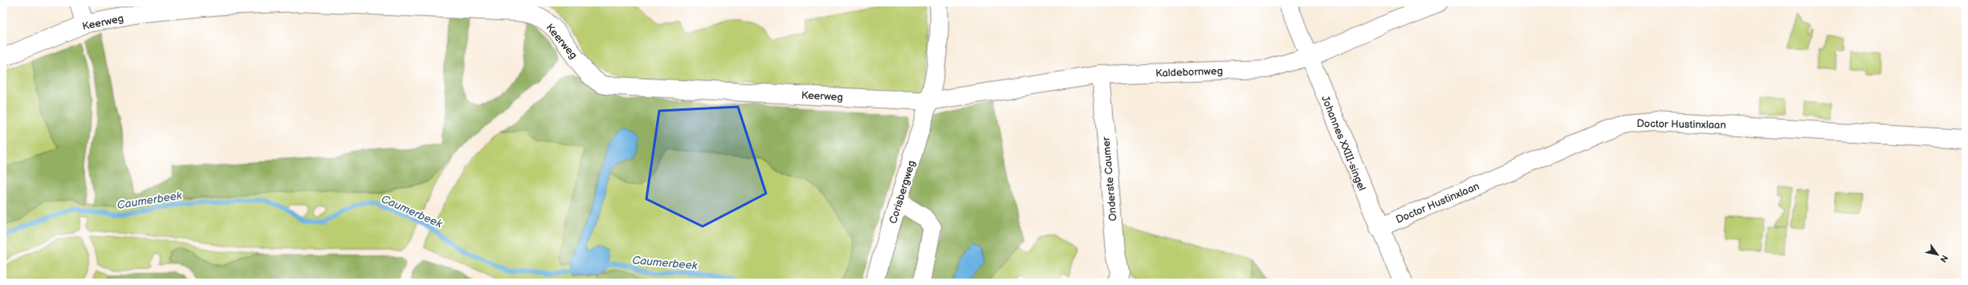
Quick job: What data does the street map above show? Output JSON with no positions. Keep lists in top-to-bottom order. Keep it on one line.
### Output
{"streets":{"street":["Keerweg","Kaldebornweg","Doctor Hustinxlaan","Johannes XXIII-singel","Onderste Caumer","Corisbergweg"]},"crossings":[["Keerweg","Kaldebornweg"],["Keerweg","Corisbergweg"],["Kaldebornweg","Johannes XXIII-singel"],["Kaldebornweg","Onderste Caumer"],["Kaldebornweg","Corisbergweg"],["Doctor Hustinxlaan","Johannes XXIII-singel"]],"water":["Caumerbeek"],"north":"bottom right"}
